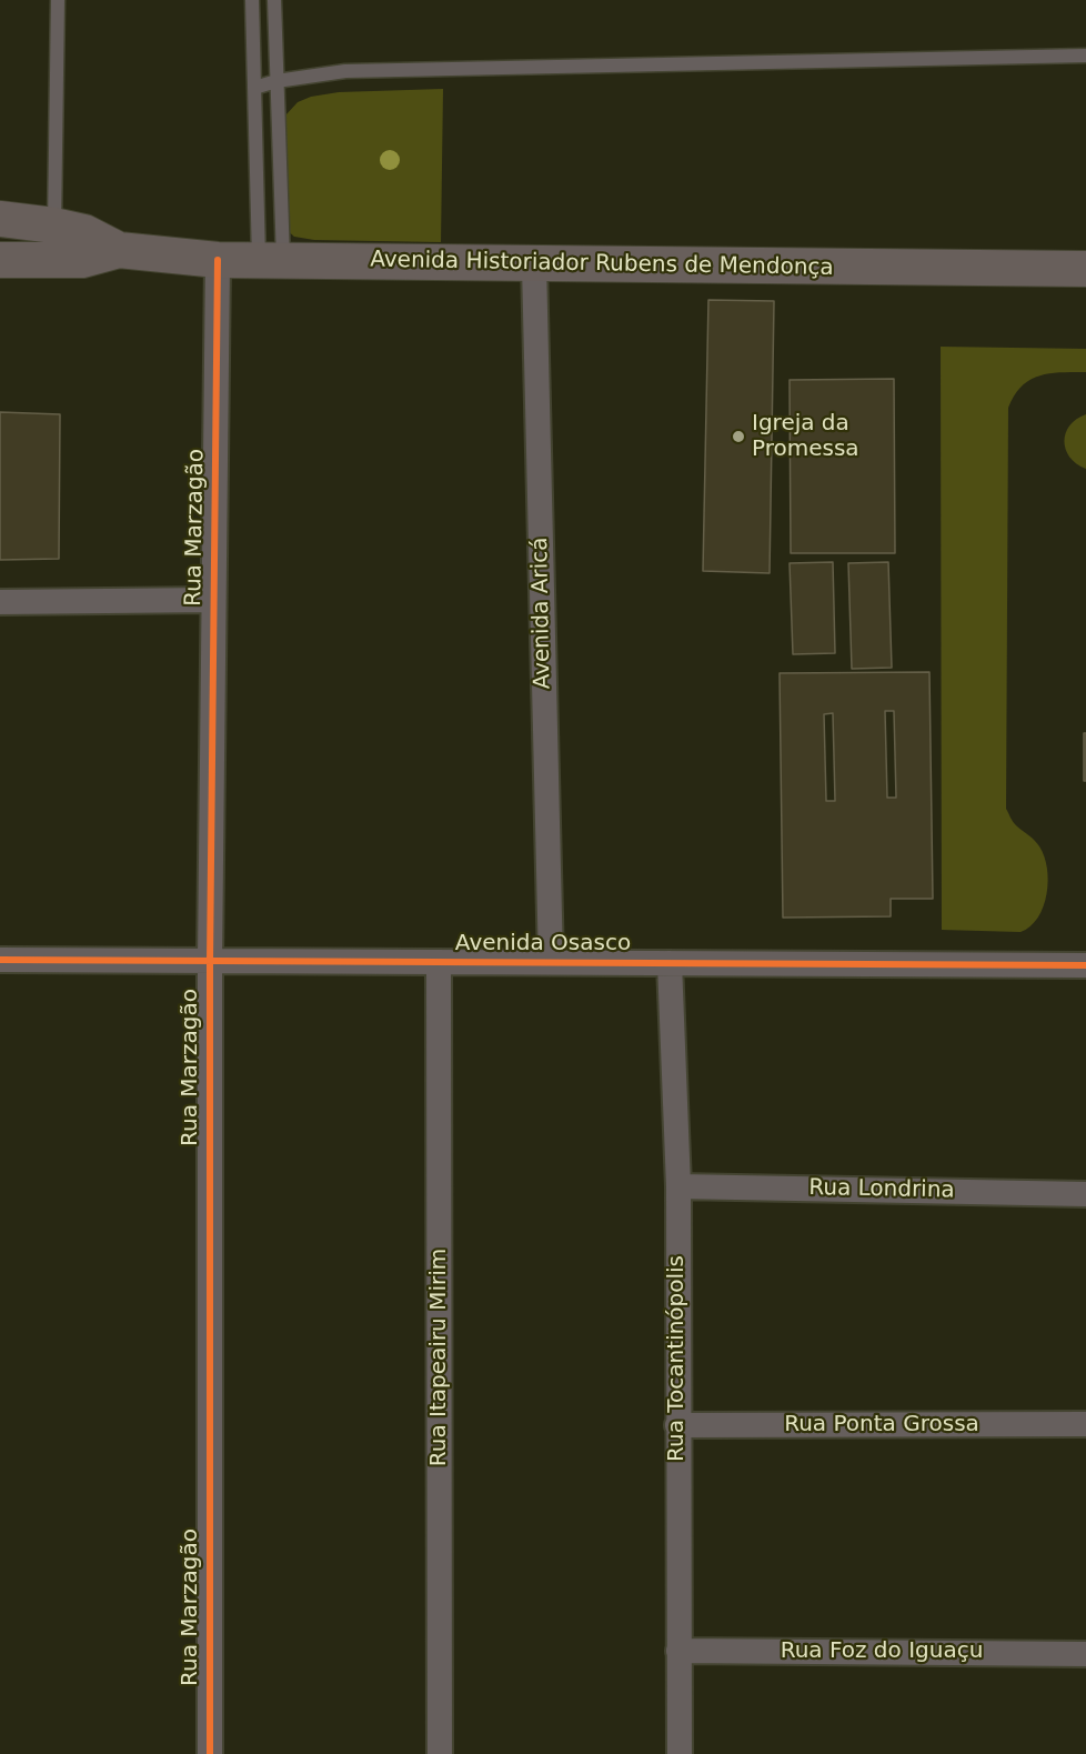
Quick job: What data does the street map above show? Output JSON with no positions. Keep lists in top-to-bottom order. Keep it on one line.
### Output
{"streets":{"main road":["Avenida Historiador Rubens de Mendonça"],"street":["Rua Marzagão","Avenida Aricá","Avenida Osasco","Rua Londrina","Rua Itapeairu Mirim","Rua Tocantinópolis","Rua Ponta Grossa","Rua Foz do Iguaçu"]},"crossings":[["Avenida Historiador Rubens de Mendonça","Rua Marzagão"],["Avenida Historiador Rubens de Mendonça","Avenida Aricá"],["Rua Marzagão","Avenida Osasco"],["Avenida Aricá","Avenida Osasco"],["Avenida Osasco","Rua Itapeairu Mirim"],["Avenida Osasco","Rua Tocantinópolis"],["Rua Londrina","Rua Tocantinópolis"],["Rua Tocantinópolis","Rua Ponta Grossa"],["Rua Tocantinópolis","Rua Foz do Iguaçu"]],"places":["Igreja da Promessa"]}
